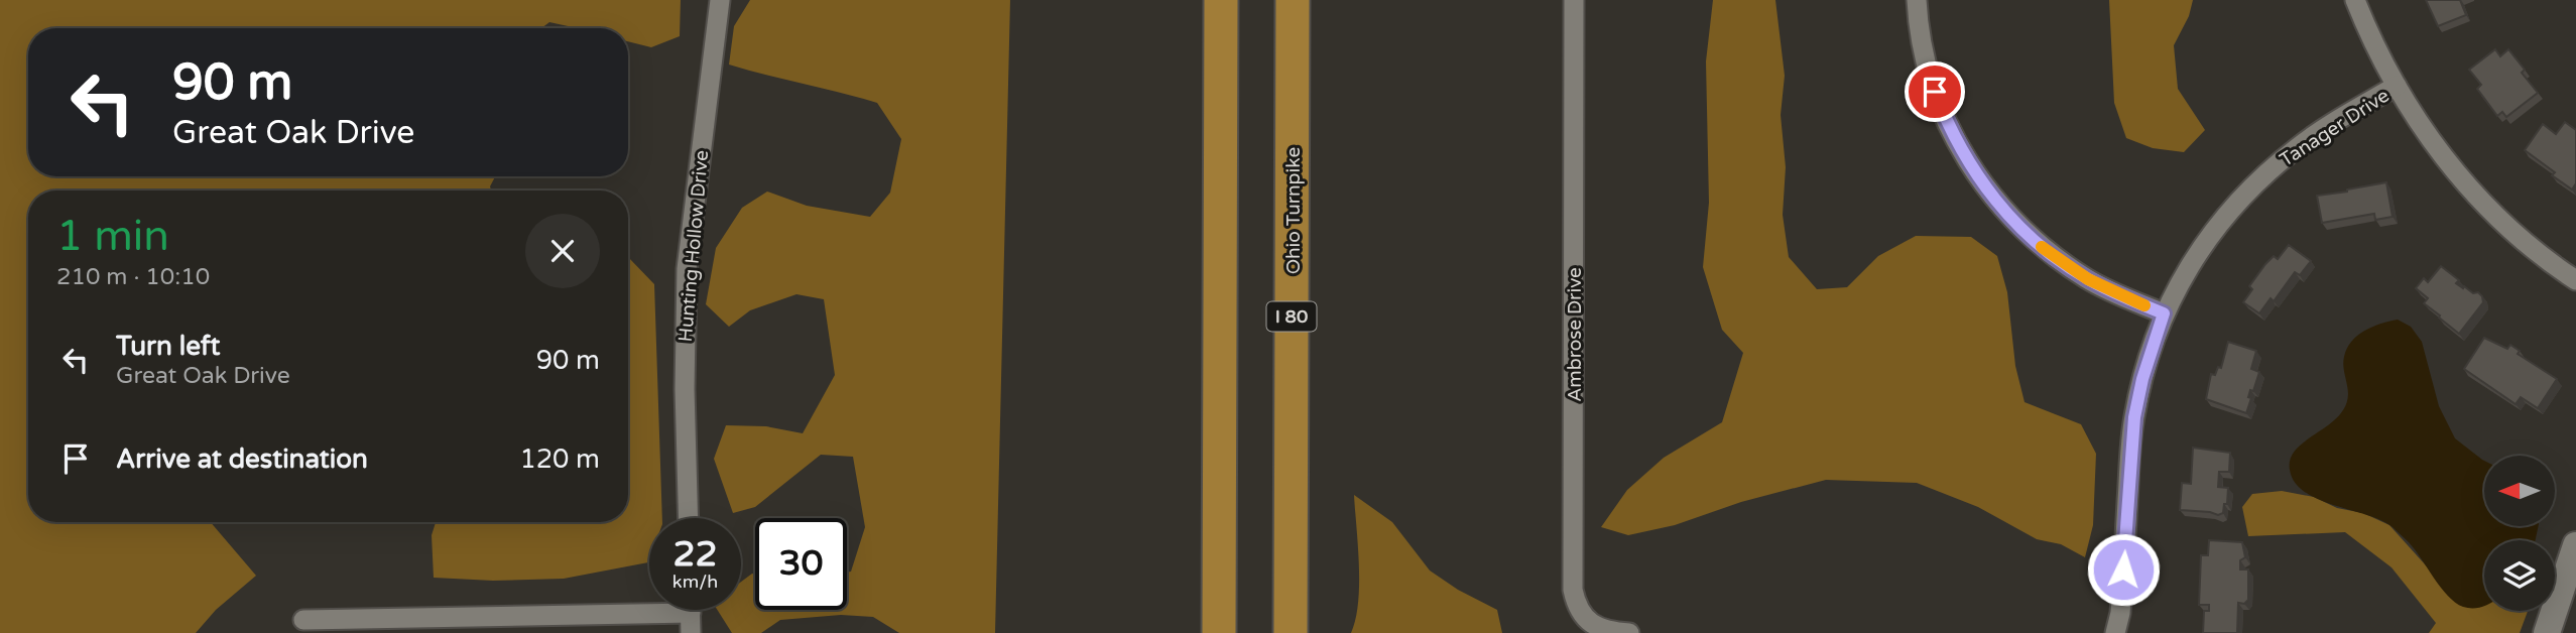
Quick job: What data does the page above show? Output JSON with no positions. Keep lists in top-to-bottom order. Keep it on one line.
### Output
{"streets":{"highway":["Ohio Turnpike","I 80"],"street":["Tanager Drive","Hunting Hollow Drive","Ambrose Drive"]},"north":"left","page":{"turn":["90 m","Great Oak Drive"],"heading":["1 min","210 m · 10:10"],"list":[{"name":"Turn left","note":"Great Oak Drive","value":"90 m"},{"name":"Arrive at destination","value":"120 m"}],"speed":"22 km/h","limit":"30"}}
